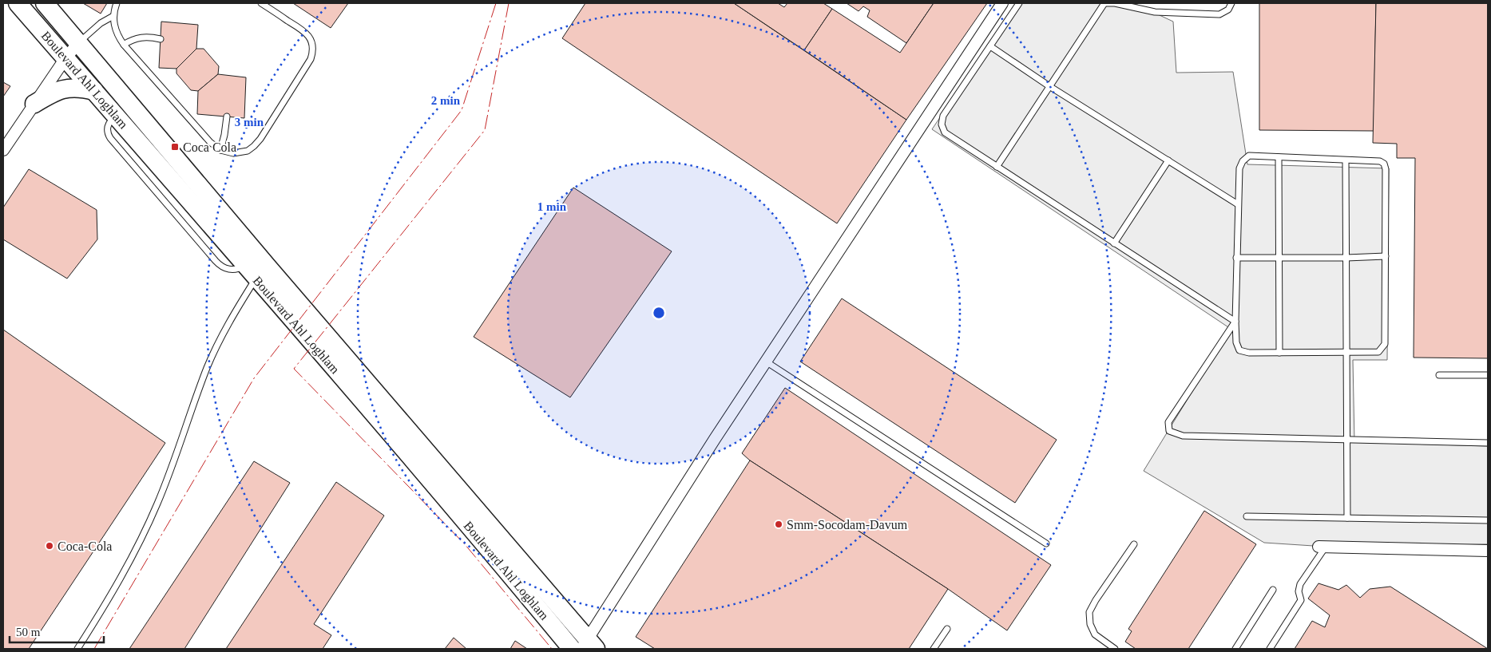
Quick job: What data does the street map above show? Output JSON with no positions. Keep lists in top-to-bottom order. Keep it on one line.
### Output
{"streets":{"main road":["Boulevard Ahl Loghlam"]},"places":{"transit":["Coca Cola"],"other":["Smm-Socodam-Davum","Coca-Cola"]},"scale_bar":"50 m","rings":["2 min","3 min","1 min"]}
